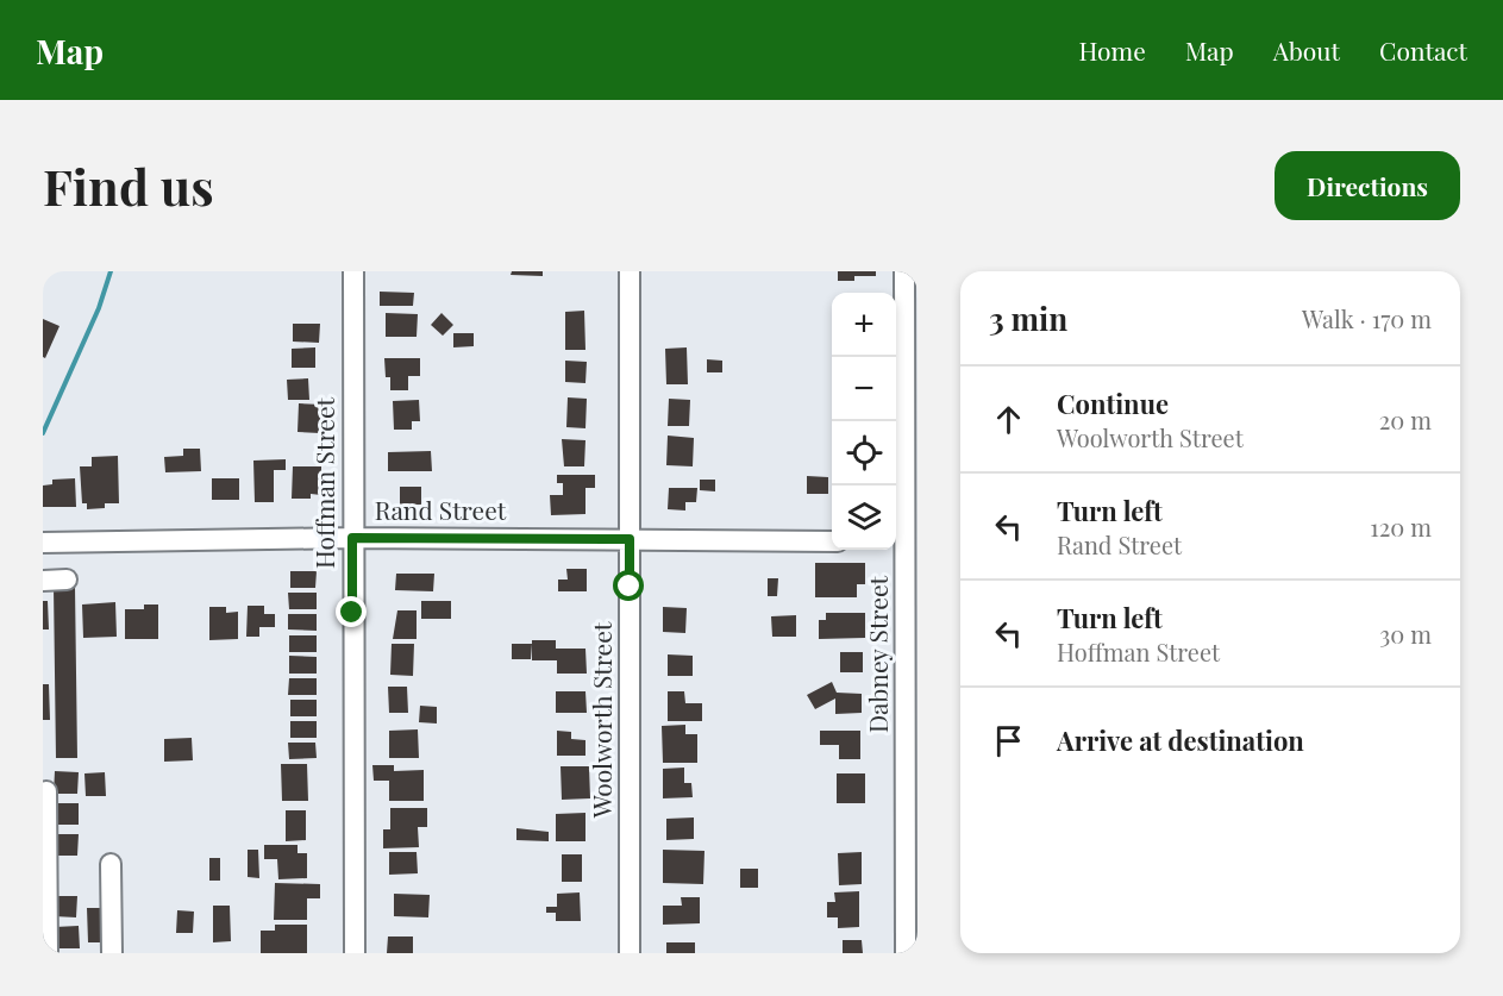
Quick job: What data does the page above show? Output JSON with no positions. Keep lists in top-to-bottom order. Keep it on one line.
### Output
{"streets":{"street":["Hoffman Street","Rand Street","Dabney Street","Woolworth Street"]},"crossings":[["Hoffman Street","Rand Street"],["Rand Street","Woolworth Street"]],"page":{"header":"Map","nav":["Home","Map","About","Contact"],"buttons":"Directions","title":"Find us","heading":["3 min","Walk · 170 m"],"map_buttons":["+","−"],"list":[["Continue","Woolworth Street","20 m"],["Turn left","Rand Street","120 m"],["Turn left","Hoffman Street","30 m"],"Arrive at destination"]}}
